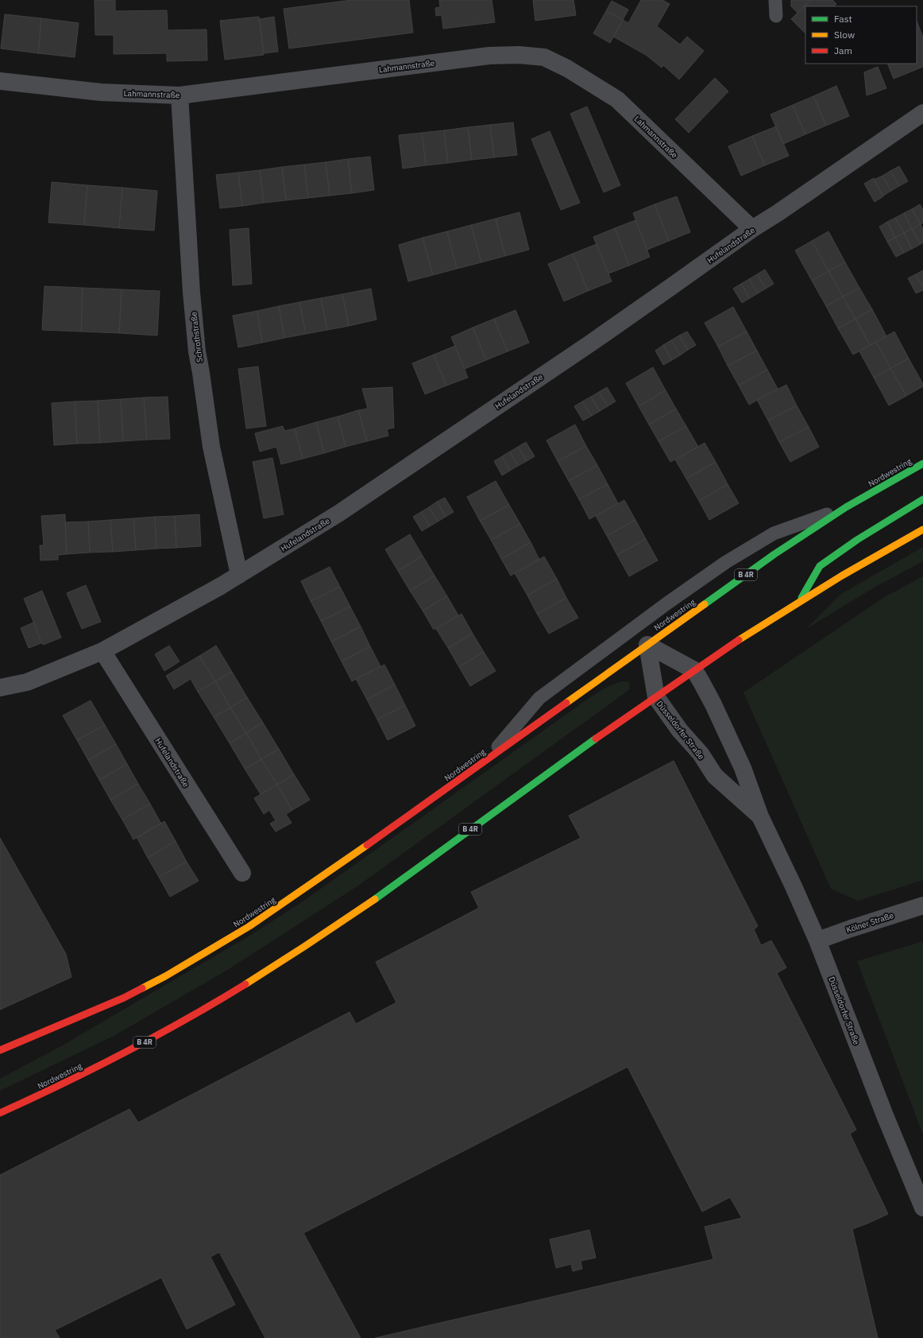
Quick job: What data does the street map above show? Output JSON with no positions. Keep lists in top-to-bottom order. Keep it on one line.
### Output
{"streets":{"main road":["Nordwestring","B 4R"],"street":["Lahmannstraße","Hufelandstraße","Schrothstraße","Düsseldorfer Straße","Kölner Straße"]},"crossings":[["Lahmannstraße","Hufelandstraße"],["Lahmannstraße","Schrothstraße"],["Hufelandstraße","Schrothstraße"],["Nordwestring","Düsseldorfer Straße"],["Düsseldorfer Straße","Kölner Straße"]],"legend":["Fast","Slow","Jam"]}
